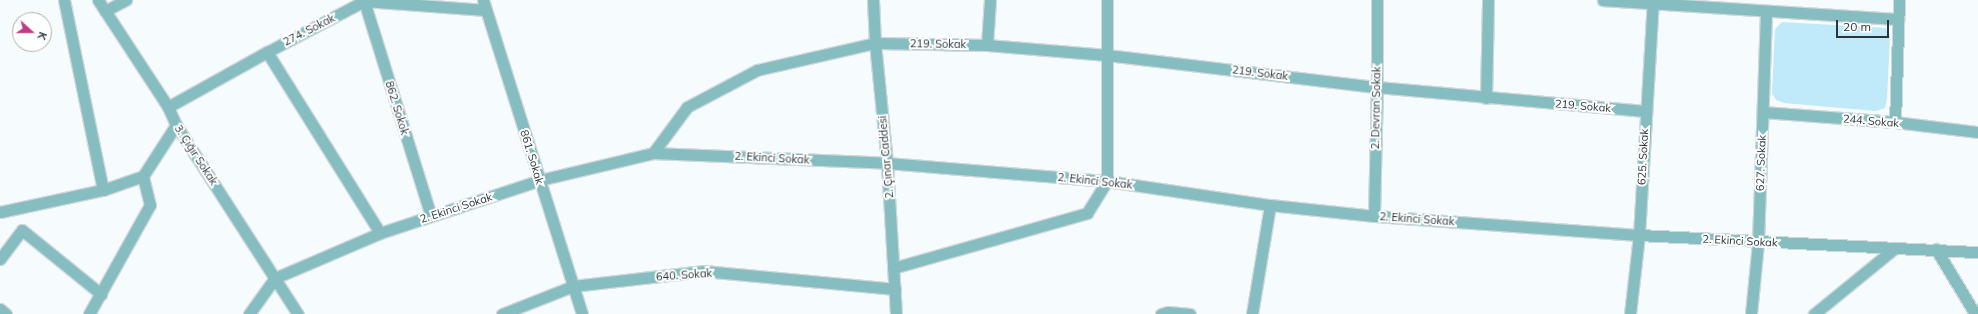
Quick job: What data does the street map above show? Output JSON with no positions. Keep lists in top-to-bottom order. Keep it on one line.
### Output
{"streets":{"street":["274. Sokak","219. Sokak","862. Sokok","2. Devran Sokak","244. Sokak","3. Çığır Sokak","861. Sokak","2. Çınar Caddesi","625. Sokak","2. Ekinci Sokak","627. Sokak","640. Sokak"]},"crossings":[["274. Sokak","862. Sokok"],["274. Sokak","3. Çığır Sokak"],["219. Sokak","2. Devran Sokak"],["219. Sokak","2. Çınar Caddesi"],["219. Sokak","625. Sokak"],["219. Sokak","2. Ekinci Sokak"],["862. Sokok","2. Ekinci Sokak"],["2. Devran Sokak","2. Ekinci Sokak"],["244. Sokak","627. Sokak"],["3. Çığır Sokak","2. Ekinci Sokak"],["861. Sokak","2. Ekinci Sokak"],["861. Sokak","640. Sokak"],["2. Çınar Caddesi","2. Ekinci Sokak"],["2. Çınar Caddesi","640. Sokak"],["625. Sokak","2. Ekinci Sokak"],["2. Ekinci Sokak","627. Sokak"]],"scale_bar":"20 m","north":"right"}
